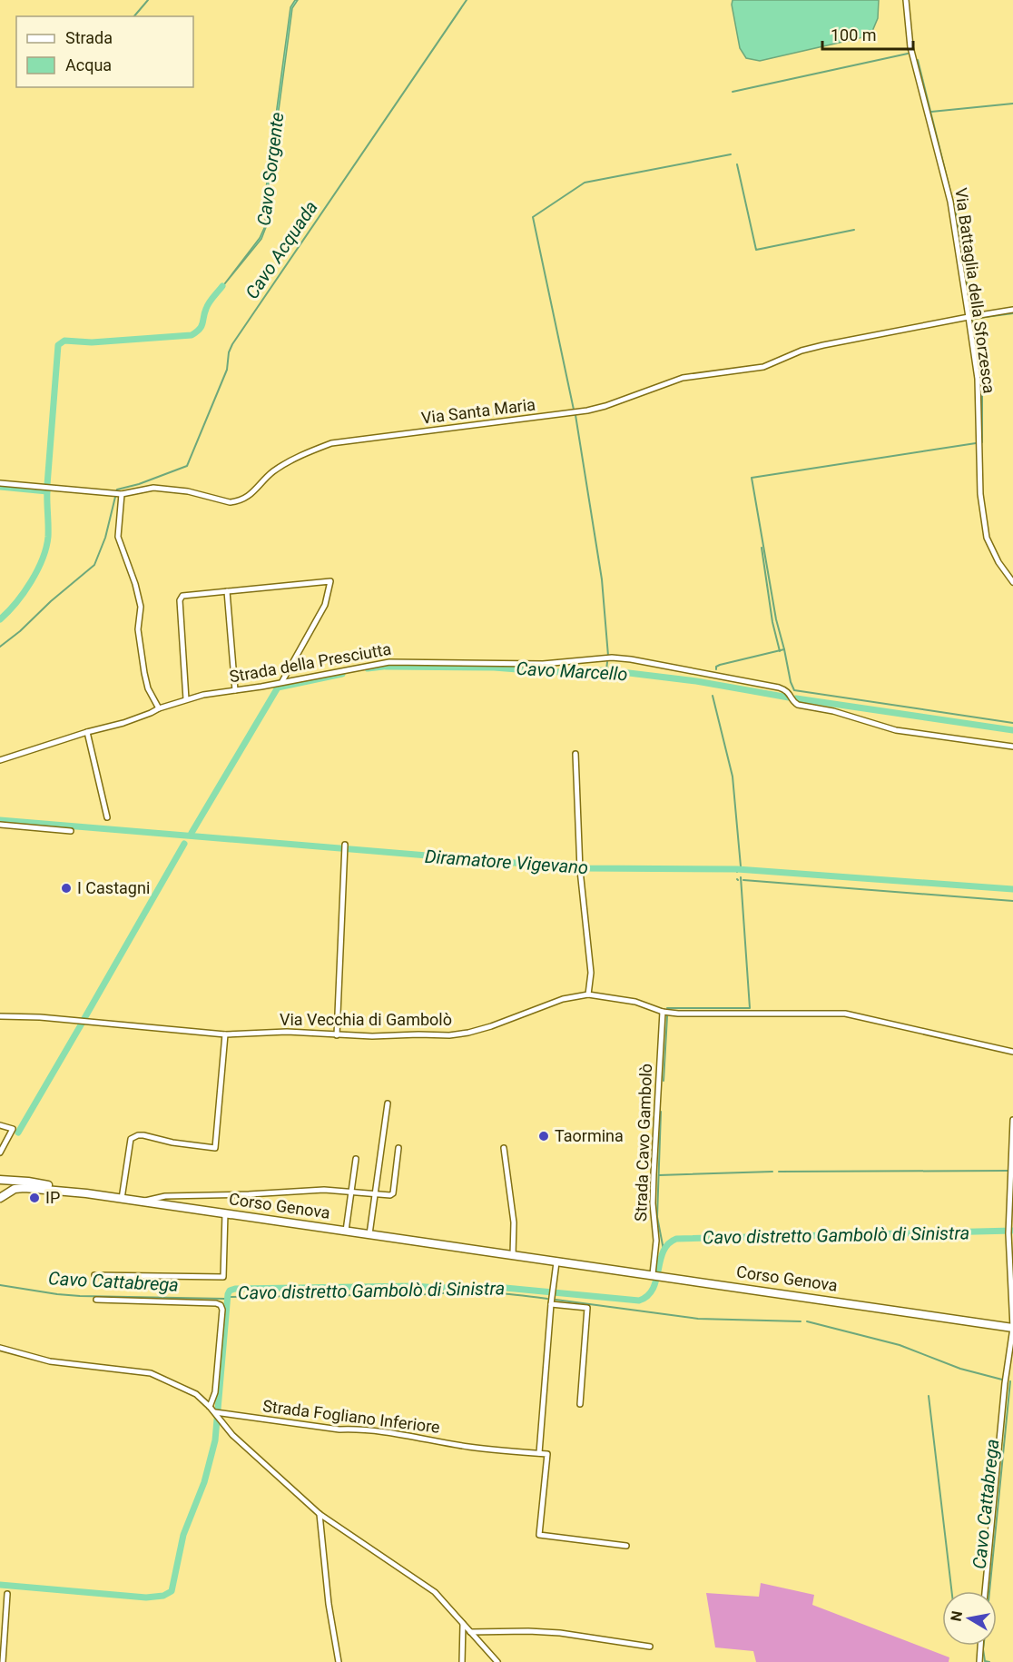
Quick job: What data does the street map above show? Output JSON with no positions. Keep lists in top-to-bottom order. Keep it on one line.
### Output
{"streets":{"main road":["Corso Genova"],"street":["Via Battaglia della Sforzesca","Via Santa Maria","Strada della Presciutta","Via Vecchia di Gambolò","Strada Cavo Gambolò","Strada Fogliano Inferiore"]},"crossings":[["Via Battaglia della Sforzesca","Via Santa Maria"],["Via Vecchia di Gambolò","Strada Cavo Gambolò"],["Strada Cavo Gambolò","Corso Genova"]],"water":["Cavo Sorgente","Cavo Acquada","Cavo Marcello","Diramatore Vigevano","Cavo distretto Gambolò di Sinistra","Cavo Cattabrega"],"places":["I Castagni","Taormina","IP"],"legend":["Strada","Acqua"],"scale_bar":"100 m","north":"left"}
